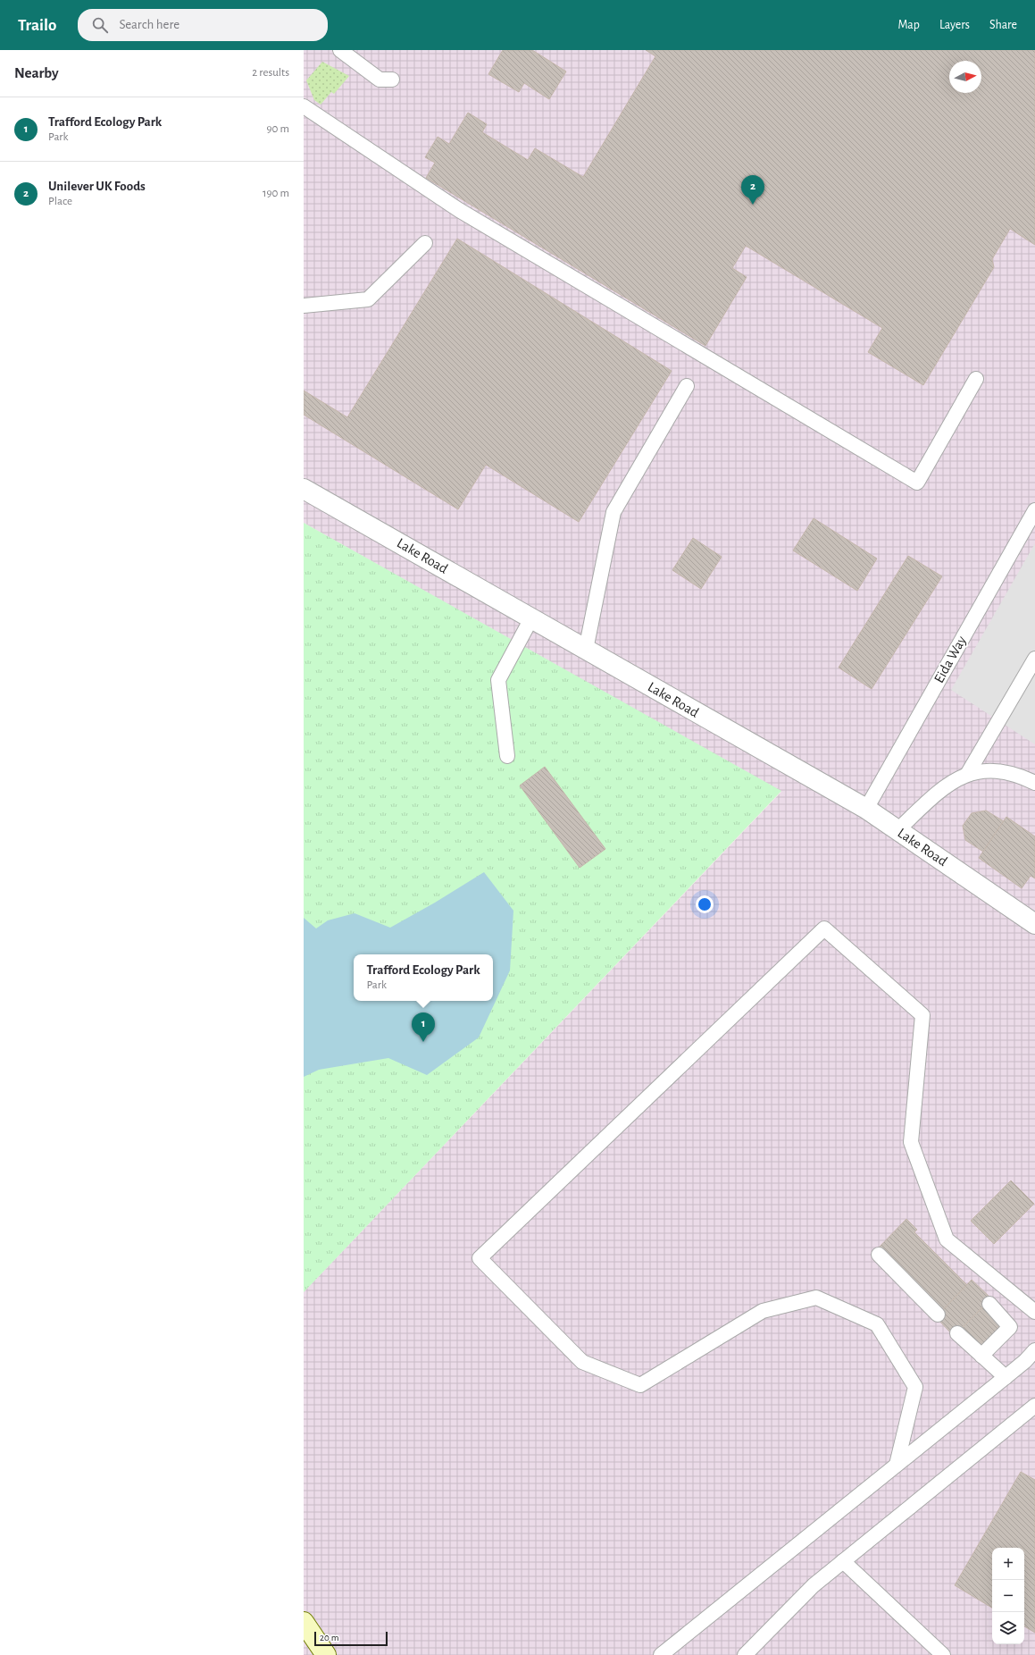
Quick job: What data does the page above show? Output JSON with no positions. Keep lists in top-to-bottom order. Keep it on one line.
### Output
{"streets":{"street":["Lake Road"],"lane":["Eida Way"]},"crossings":[["Lake Road","Eida Way"]],"scale_bar":"20 m","north":"right","page":{"header":"Trailo","search":"Search here","nav":["Map","Layers","Share"],"heading":["Nearby","2 results"],"list":[{"mark":"1","name":"Trafford Ecology Park","note":"Park","value":"90 m"},{"mark":"2","name":"Unilever UK Foods","note":"Place","value":"190 m"}],"pins":["2","1"],"popup":["Trafford Ecology Park","Park"],"map_buttons":["+","−"],"scale":"20 m"}}
